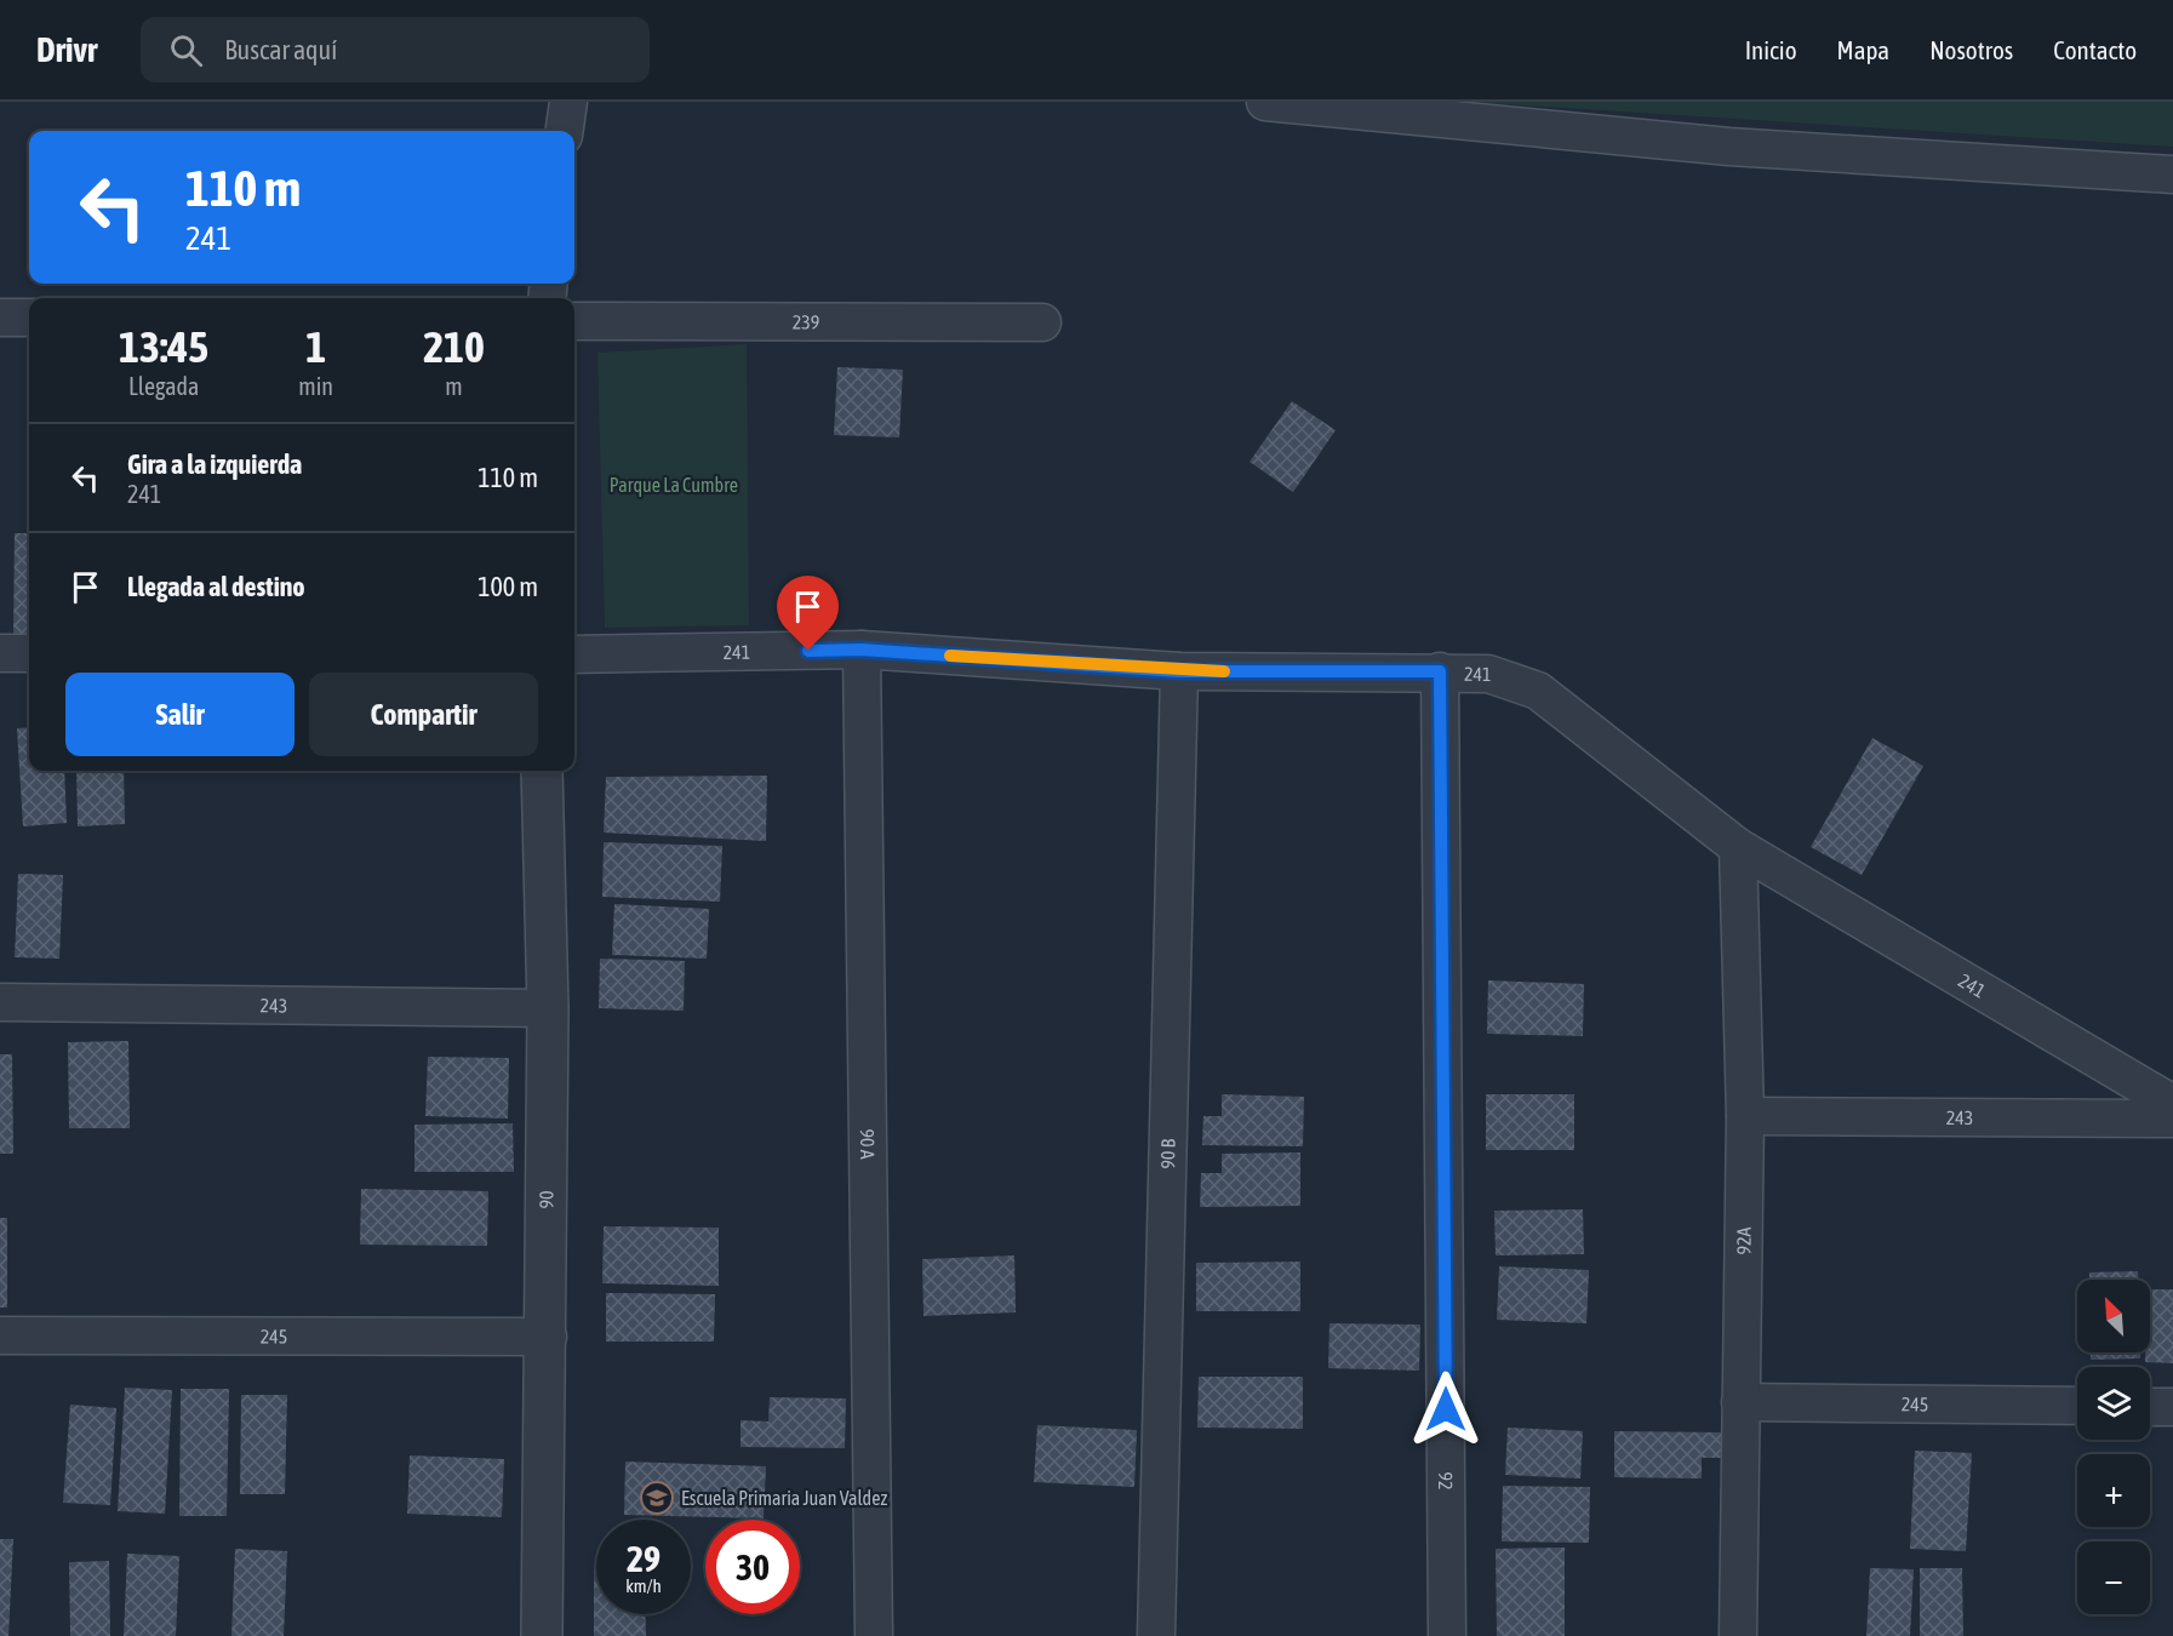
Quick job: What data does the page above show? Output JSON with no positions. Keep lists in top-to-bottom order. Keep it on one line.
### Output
{"streets":{"street":["239","241","243","90 A","90 B","90","92A","245","92"]},"crossings":[["241","90 A"],["241","90 B"],["241","92A"],["241","92"],["243","90"],["243","92A"],["90","245"],["92A","245"]],"parks":["Parque La Cumbre"],"places":{"school or university":["Escuela Primaria Juan Valdez"]},"north":"top left","page":{"header":"Drivr","search":"Buscar aquí","nav":["Inicio","Mapa","Nosotros","Contacto"],"turn":["110 m","241"],"eta":["13:45","Llegada","1","min","210","m"],"list":[{"name":"Gira a la izquierda","note":"241","value":"110 m"},{"name":"Llegada al destino","value":"100 m"}],"buttons":["Salir","Compartir"],"map_buttons":["+","−"],"speed":"29 km/h","limit":"30"}}
